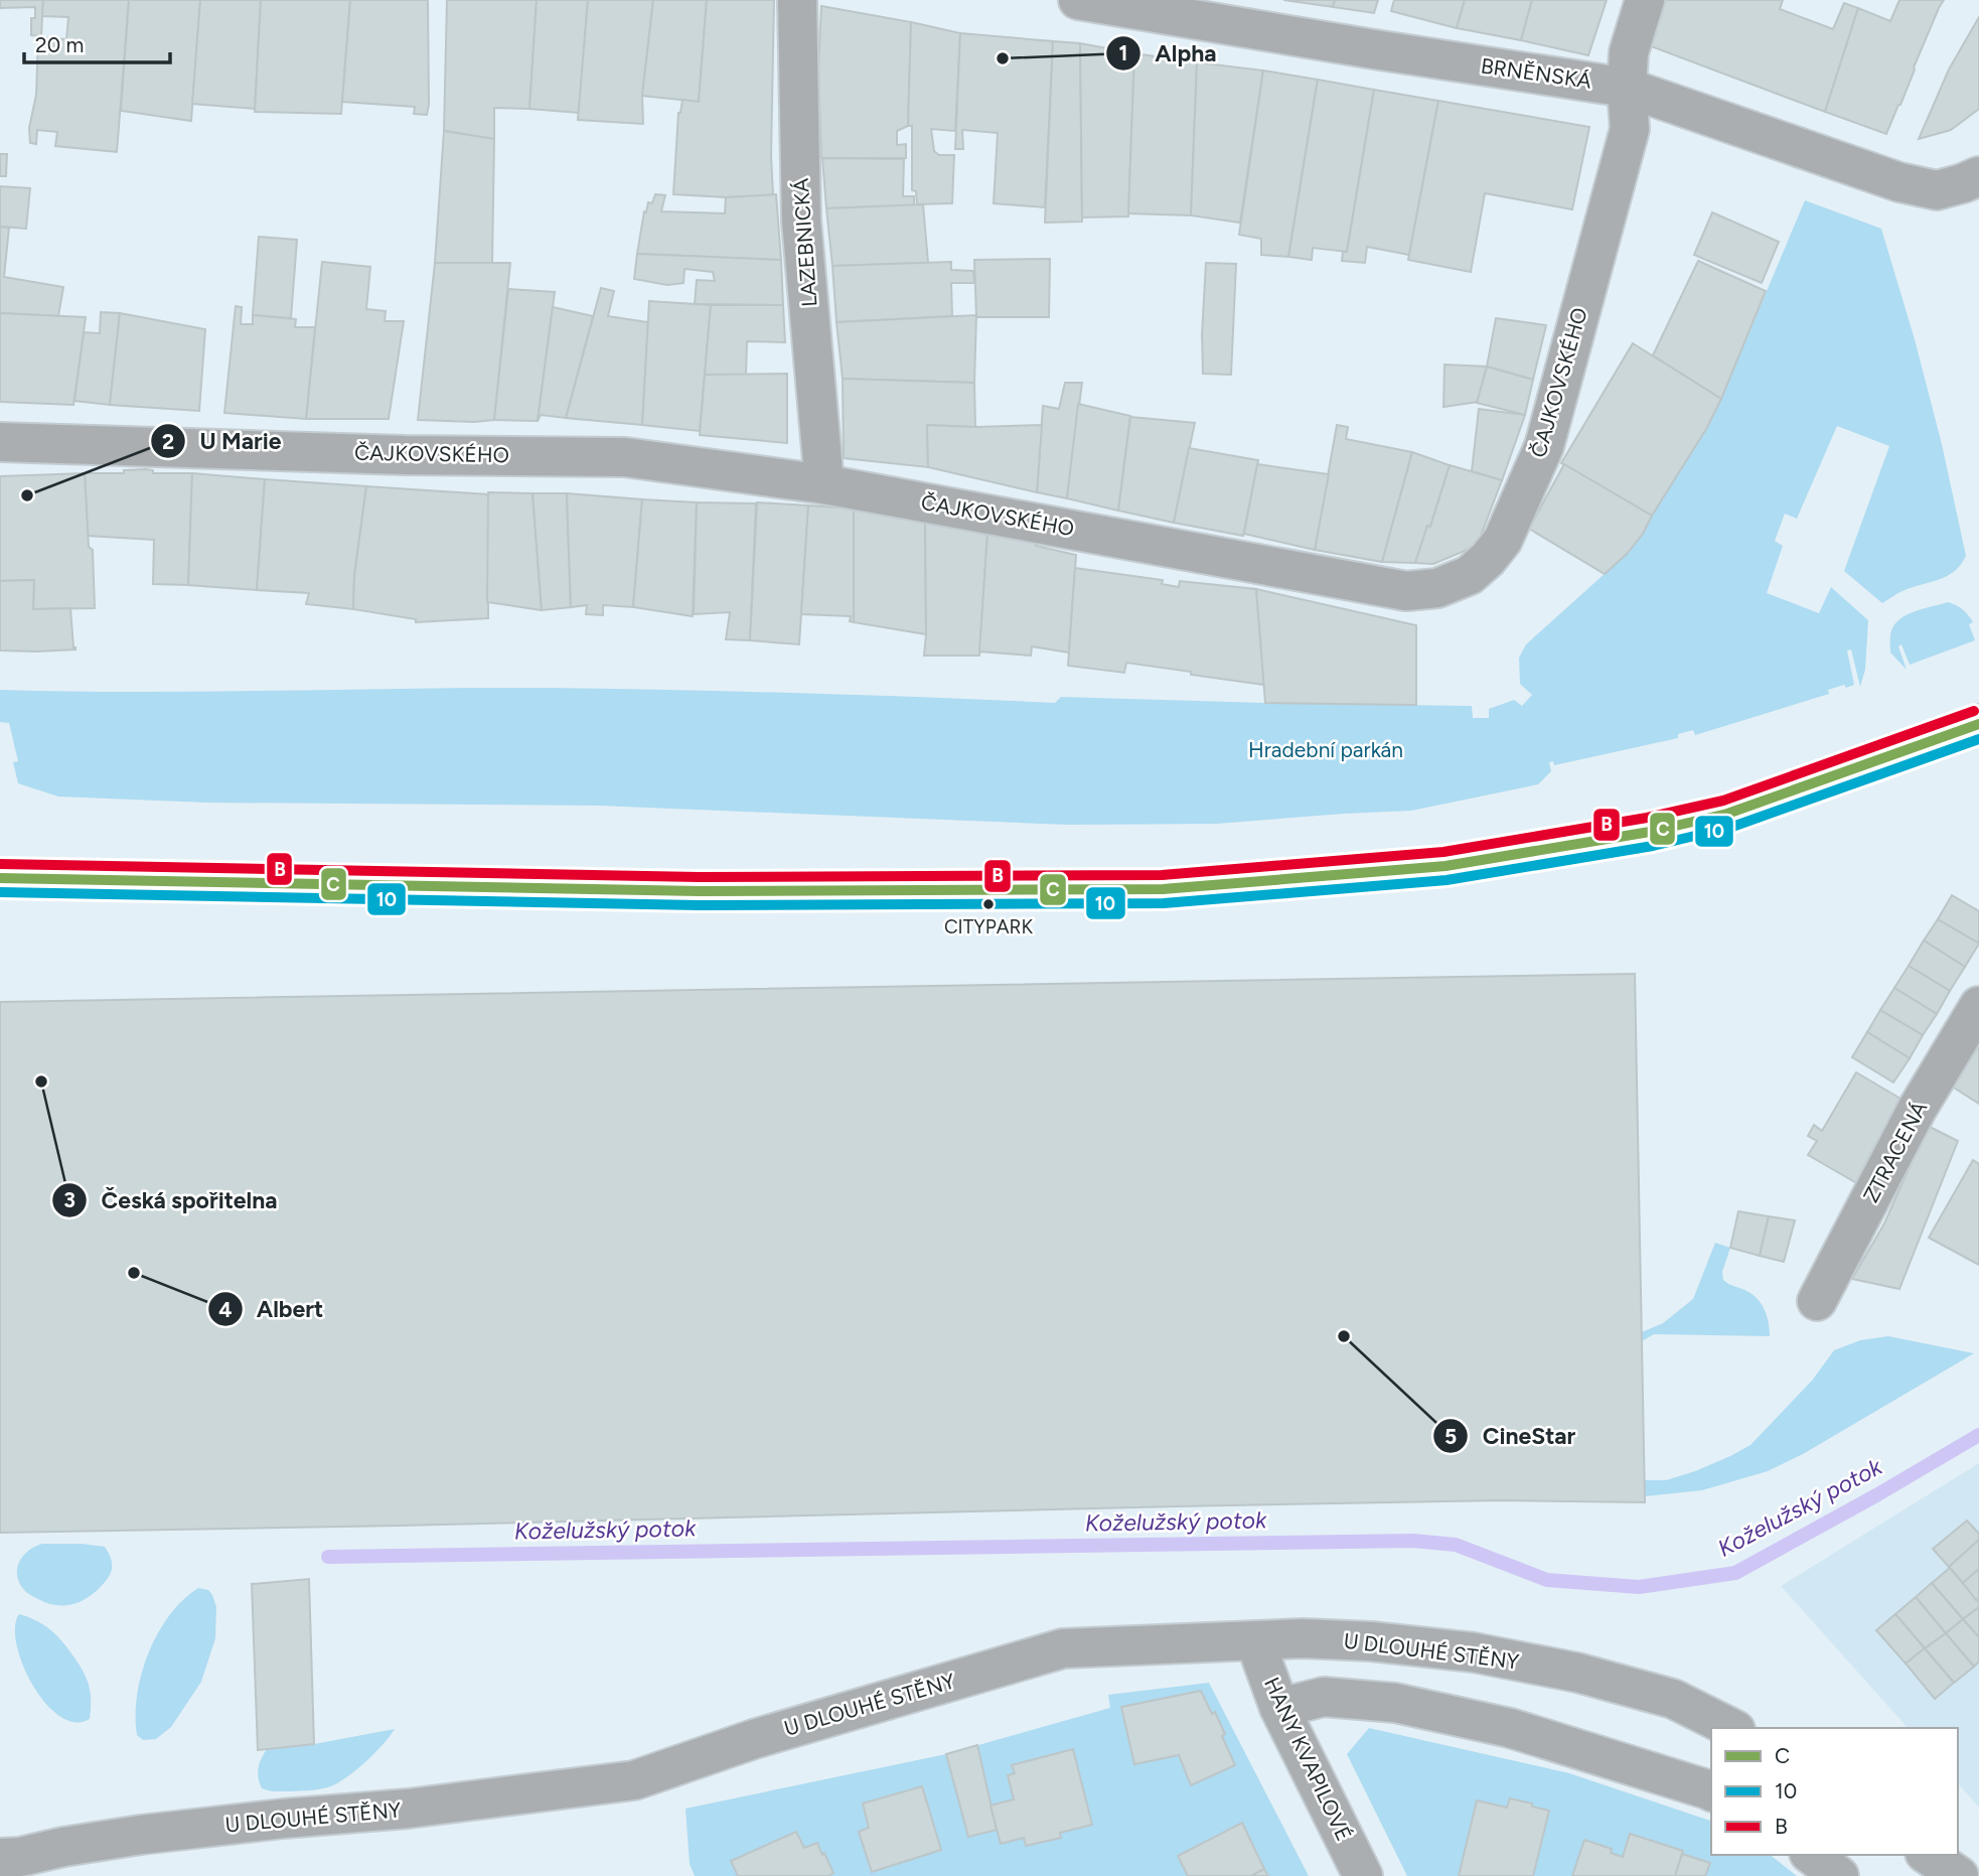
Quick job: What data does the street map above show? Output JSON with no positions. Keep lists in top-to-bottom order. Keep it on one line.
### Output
{"streets":{"street":["BRNĚNSKÁ","LAZEBNICKÁ","ČAJKOVSKÉHO","ZTRACENÁ","U DLOUHÉ STĚNY","HANY KVAPILOVÉ"]},"crossings":[["BRNĚNSKÁ","ČAJKOVSKÉHO"],["LAZEBNICKÁ","ČAJKOVSKÉHO"],["U DLOUHÉ STĚNY","HANY KVAPILOVÉ"]],"water":["Koželužský potok"],"parks":["Hradební parkán"],"places":["Alpha","U Marie","CITYPARK","Česká spořitelna","Albert","CineStar"],"lines":["transit line B","transit line C","transit line 10"],"legend":["C","10","B"],"scale_bar":"20 m"}
